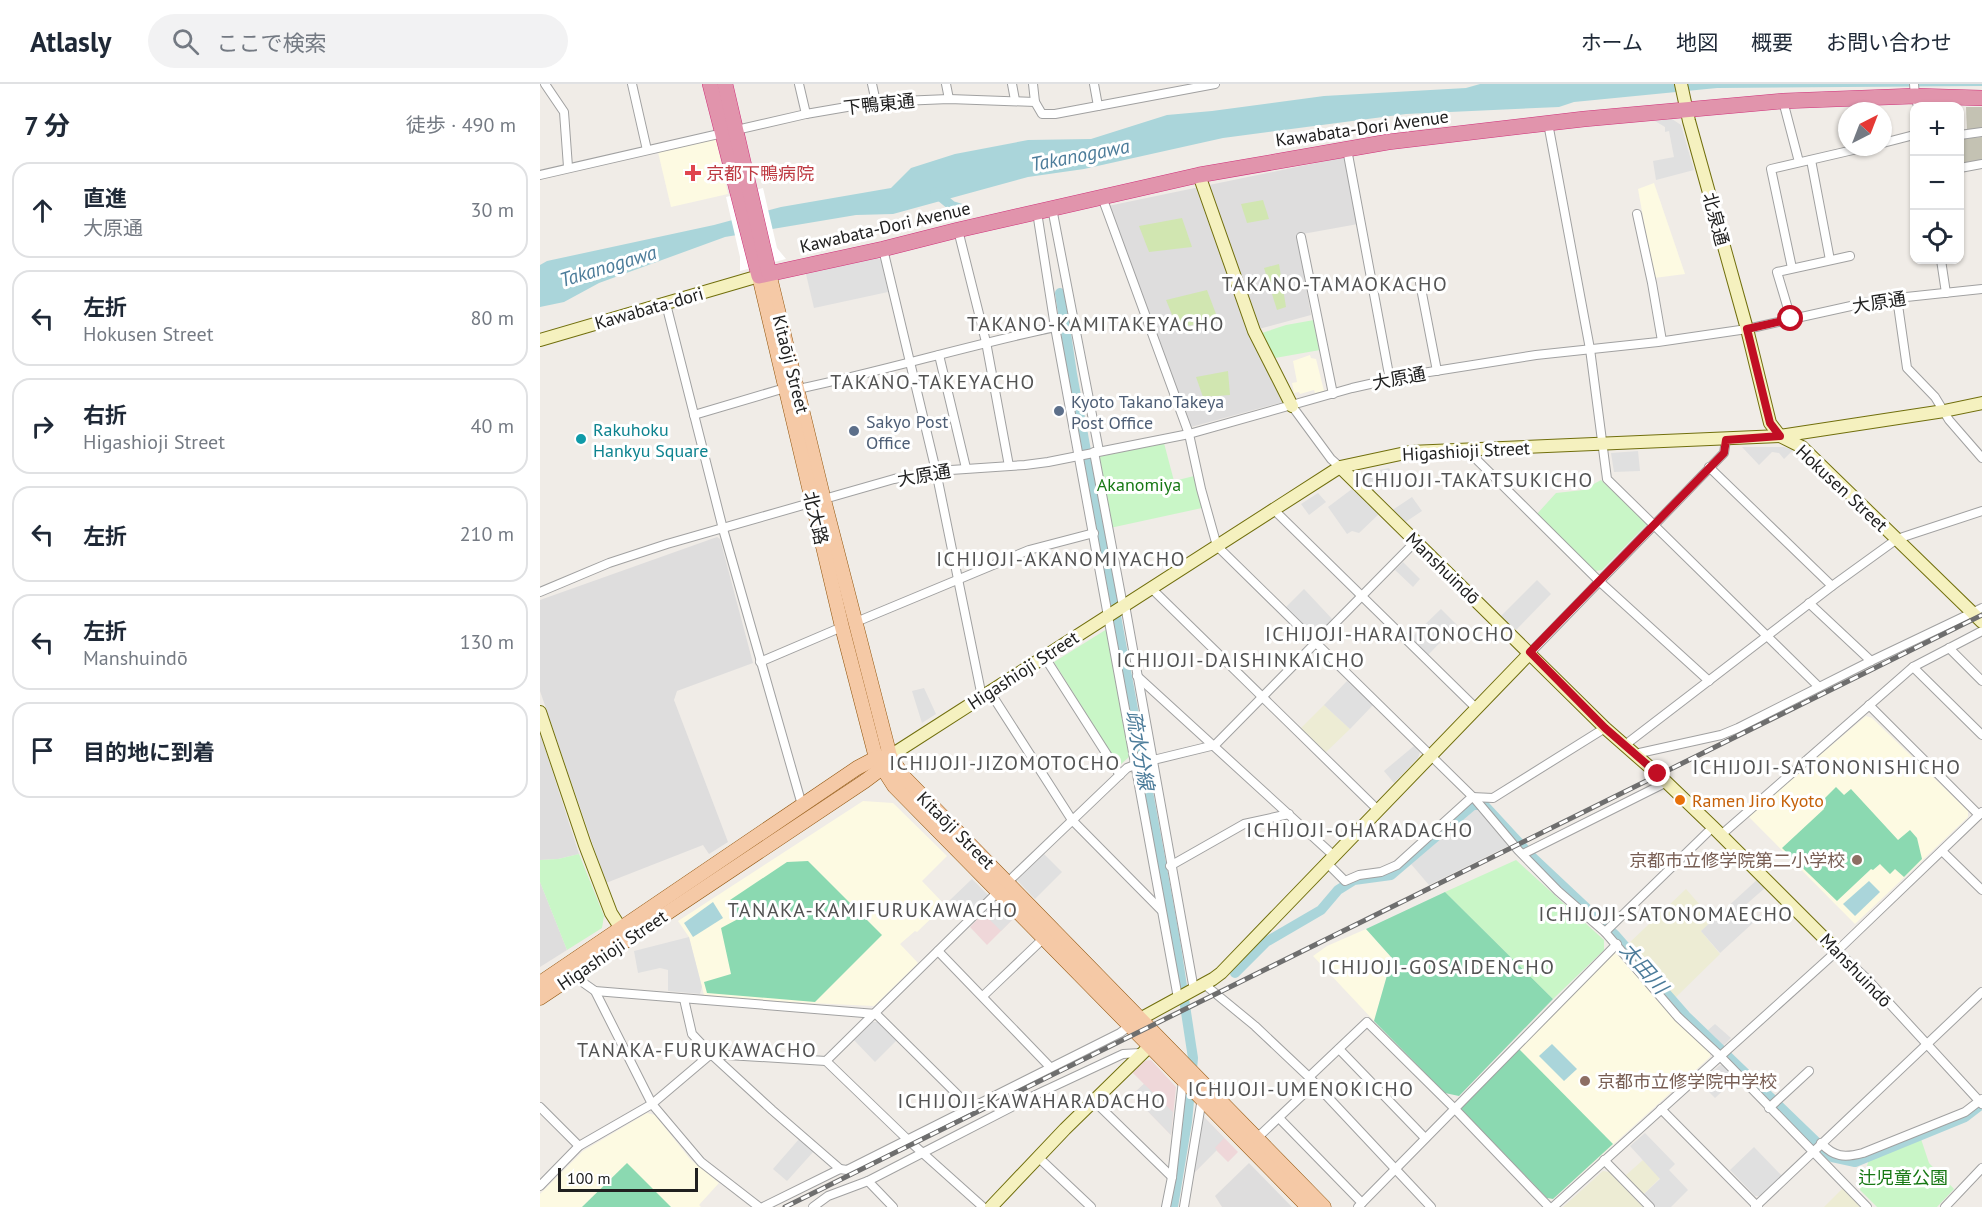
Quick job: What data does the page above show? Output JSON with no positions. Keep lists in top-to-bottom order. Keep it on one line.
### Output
{"streets":{"highway":["Kawabata-Dori Avenue"],"main road":["Kitaōji Street","Higashioji Street","北大路"],"street":["下鴨東通","北泉通","大原通","Kawabata-dori","Hokusen Street","Manshuindō"]},"crossings":[["Kawabata-Dori Avenue","北泉通"],["Kawabata-Dori Avenue","Kawabata-dori"],["Kawabata-Dori Avenue","Kitaōji Street"],["Kawabata-Dori Avenue","Manshuindō"],["北泉通","大原通"],["北泉通","Hokusen Street"],["大原通","Kitaōji Street"],["大原通","Hokusen Street"],["大原通","北大路"],["大原通","Manshuindō"],["Kawabata-dori","Kitaōji Street"],["Kitaōji Street","Higashioji Street"],["Kitaōji Street","北大路"],["Higashioji Street","Hokusen Street"],["Higashioji Street","北大路"],["Higashioji Street","Manshuindō"]],"districts":["TAKANO-TAMAOKACHO","TAKANO-KAMITAKEYACHO","TAKANO-TAKEYACHO","ICHIJOJI-TAKATSUKICHO","ICHIJOJI-AKANOMIYACHO","ICHIJOJI-HARAITONOCHO","ICHIJOJI-DAISHINKAICHO","ICHIJOJI-JIZOMOTOCHO","ICHIJOJI-SATONONISHICHO","ICHIJOJI-OHARADACHO","TANAKA-KAMIFURUKAWACHO","ICHIJOJI-SATONOMAECHO","ICHIJOJI-GOSAIDENCHO","TANAKA-FURUKAWACHO","ICHIJOJI-UMENOKICHO","ICHIJOJI-KAWAHARADACHO"],"water":["Takanogawa","疏水分線","太田川"],"parks":["Akanomiya","辻児童公園"],"places":{"health":["京都下鴨病院"],"other":["Kyoto TakanoTakeya Post Office","Sakyo Post Office","Rakuhoku Hankyu Square","Ramen Jiro Kyoto","京都市立修学院第二小学校","京都市立修学院中学校"]},"scale_bar":"100 m","north":"top right","page":{"header":"Atlasly","search":"ここで検索","nav":["ホーム","地図","概要","お問い合わせ"],"heading":["7 分","徒歩 · 490 m"],"map_buttons":["+","−"],"list":[["直進","大原通","30 m"],["左折","Hokusen Street","80 m"],["右折","Higashioji Street","40 m"],["左折","210 m"],["左折","Manshuindō","130 m"],"目的地に到着"],"scale":"100 m"}}
